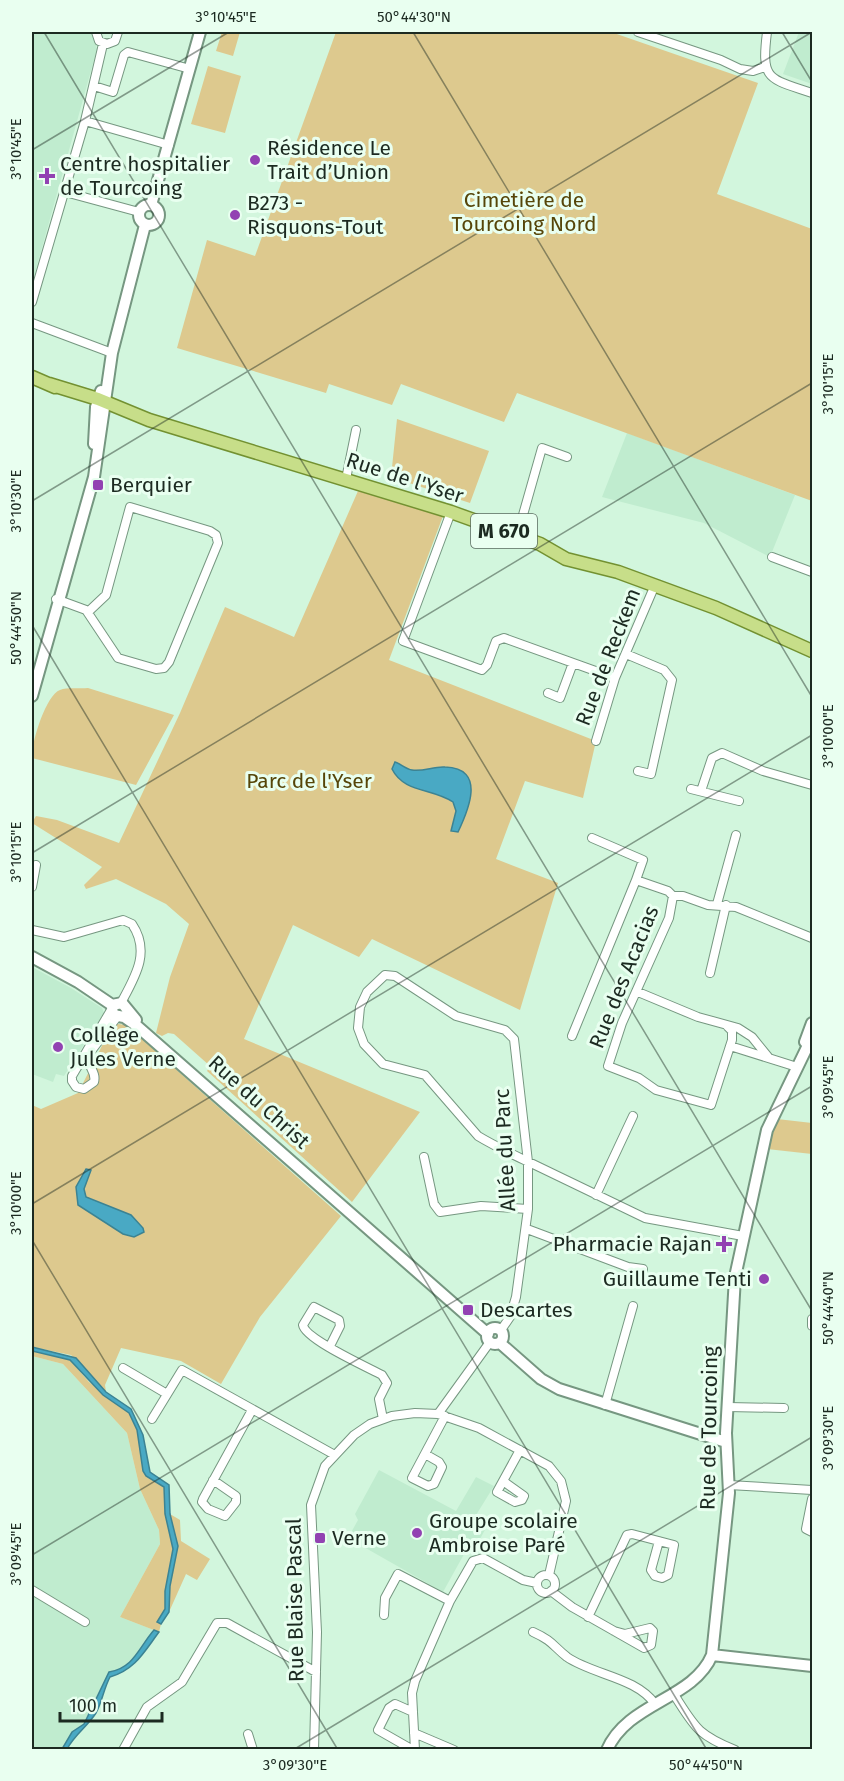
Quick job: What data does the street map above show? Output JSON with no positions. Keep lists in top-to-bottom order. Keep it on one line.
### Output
{"streets":{"main road":["Rue de l'Yser","M 670"],"street":["Rue de Reckem","Rue des Acacias","Rue du Christ","Allée du Parc","Rue de Tourcoing","Rue Blaise Pascal"]},"crossings":[["Rue de l'Yser","Rue de Reckem"],["Rue du Christ","Rue de Tourcoing"]],"parks":["Cimetière de Tourcoing Nord","Parc de l'Yser"],"places":{"other":["Résidence Le Trait d’Union","B273 - Risquons-Tout","Collège Jules Verne","Guillaume Tenti","Groupe scolaire Ambroise Paré"],"health":["Centre hospitalier de Tourcoing","Pharmacie Rajan"],"transit":["Berquier","Descartes","Verne"]},"scale_bar":"100 m","coordinates":["3°10'45\"E","50°44'30\"N","3°10'15\"E","3°10'30\"E","50°44'50\"N","3°10'00\"E","3°09'45\"E","50°44'40\"N","3°09'30\"E"]}
